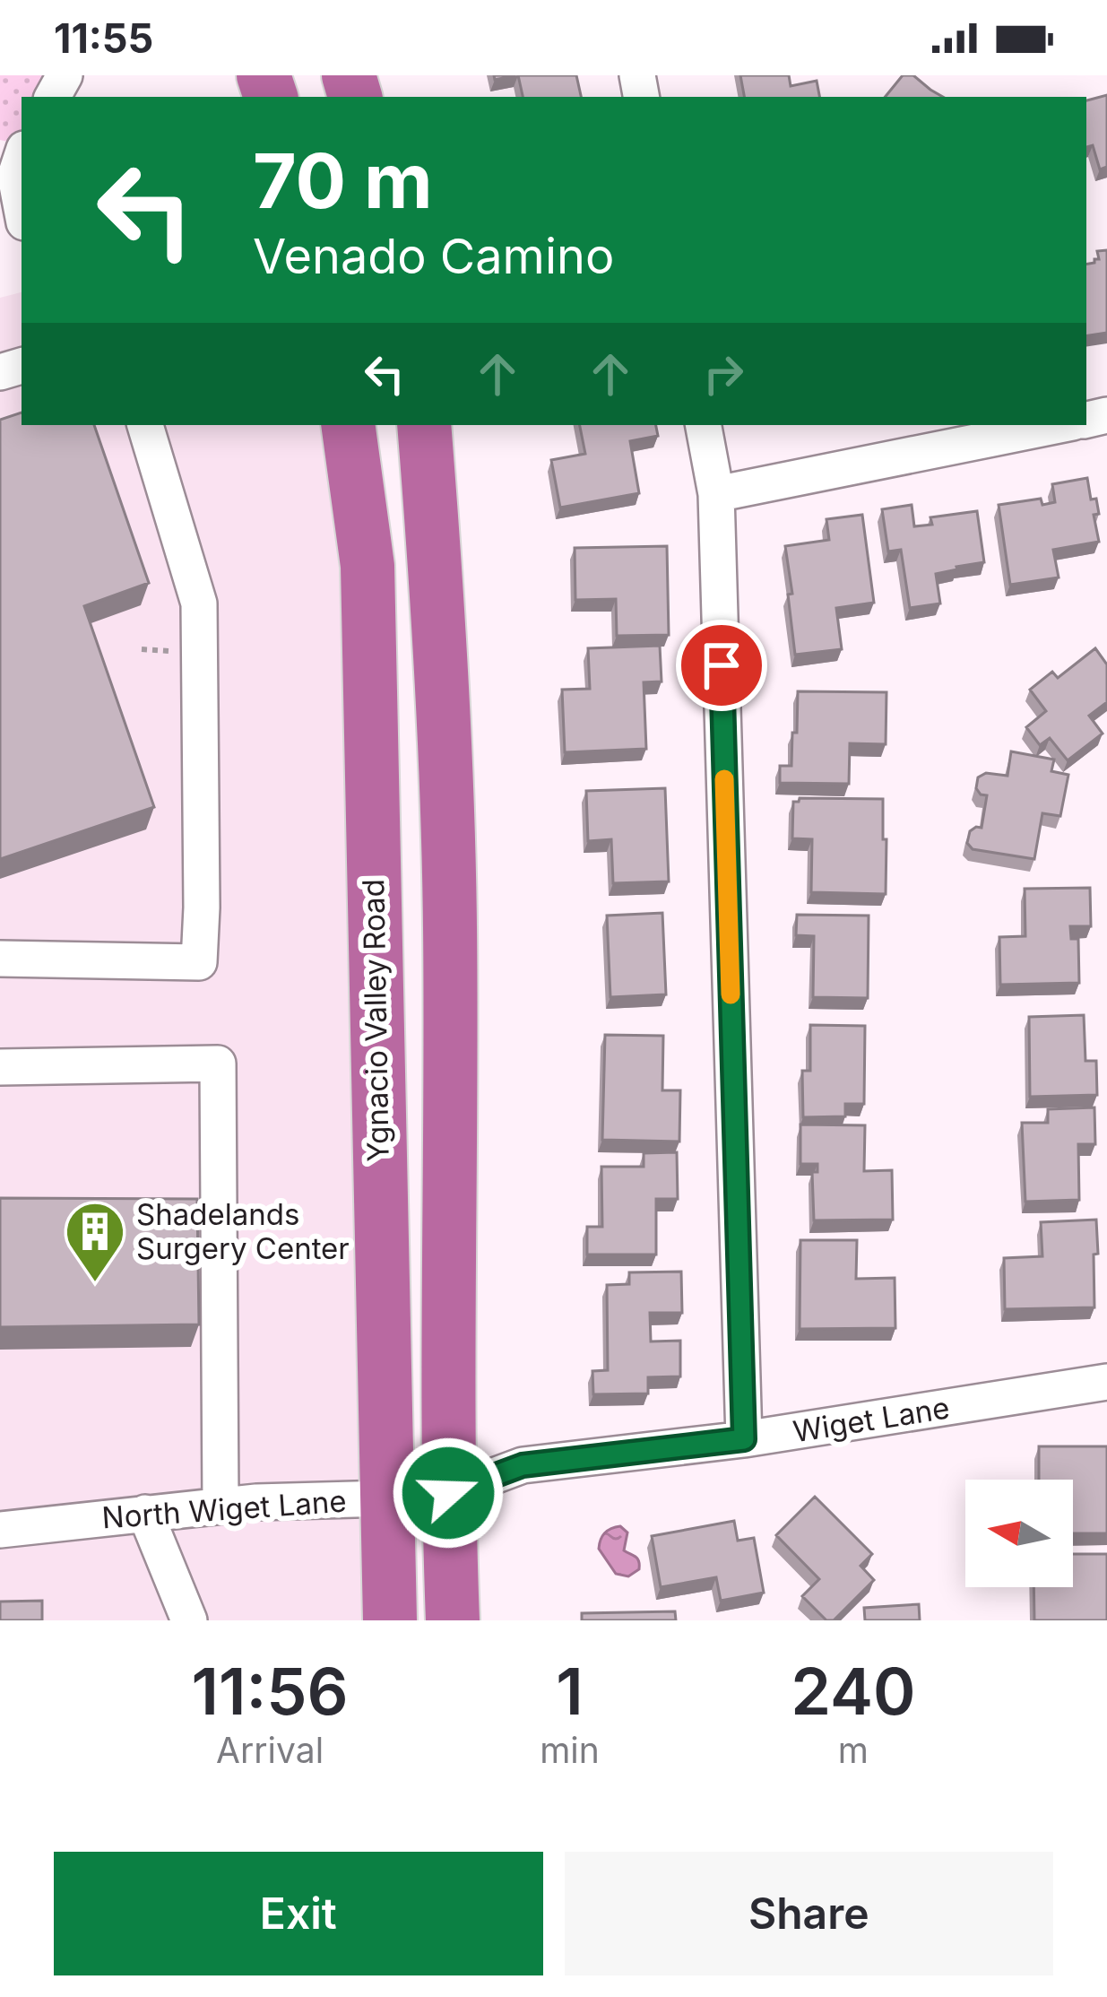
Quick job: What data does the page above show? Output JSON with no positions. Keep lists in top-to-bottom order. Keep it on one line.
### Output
{"streets":{"highway":["Ygnacio Valley Road"],"street":["Wiget Lane","North Wiget Lane"]},"crossings":[["Ygnacio Valley Road","North Wiget Lane"],["Wiget Lane","North Wiget Lane"]],"places":{"building":["Shadelands Surgery Center"]},"north":"left","page":{"status":"11:55","turn":["70 m","Venado Camino"],"eta":["11:56","Arrival","1","min","240","m"],"buttons":["Exit","Share"]}}
